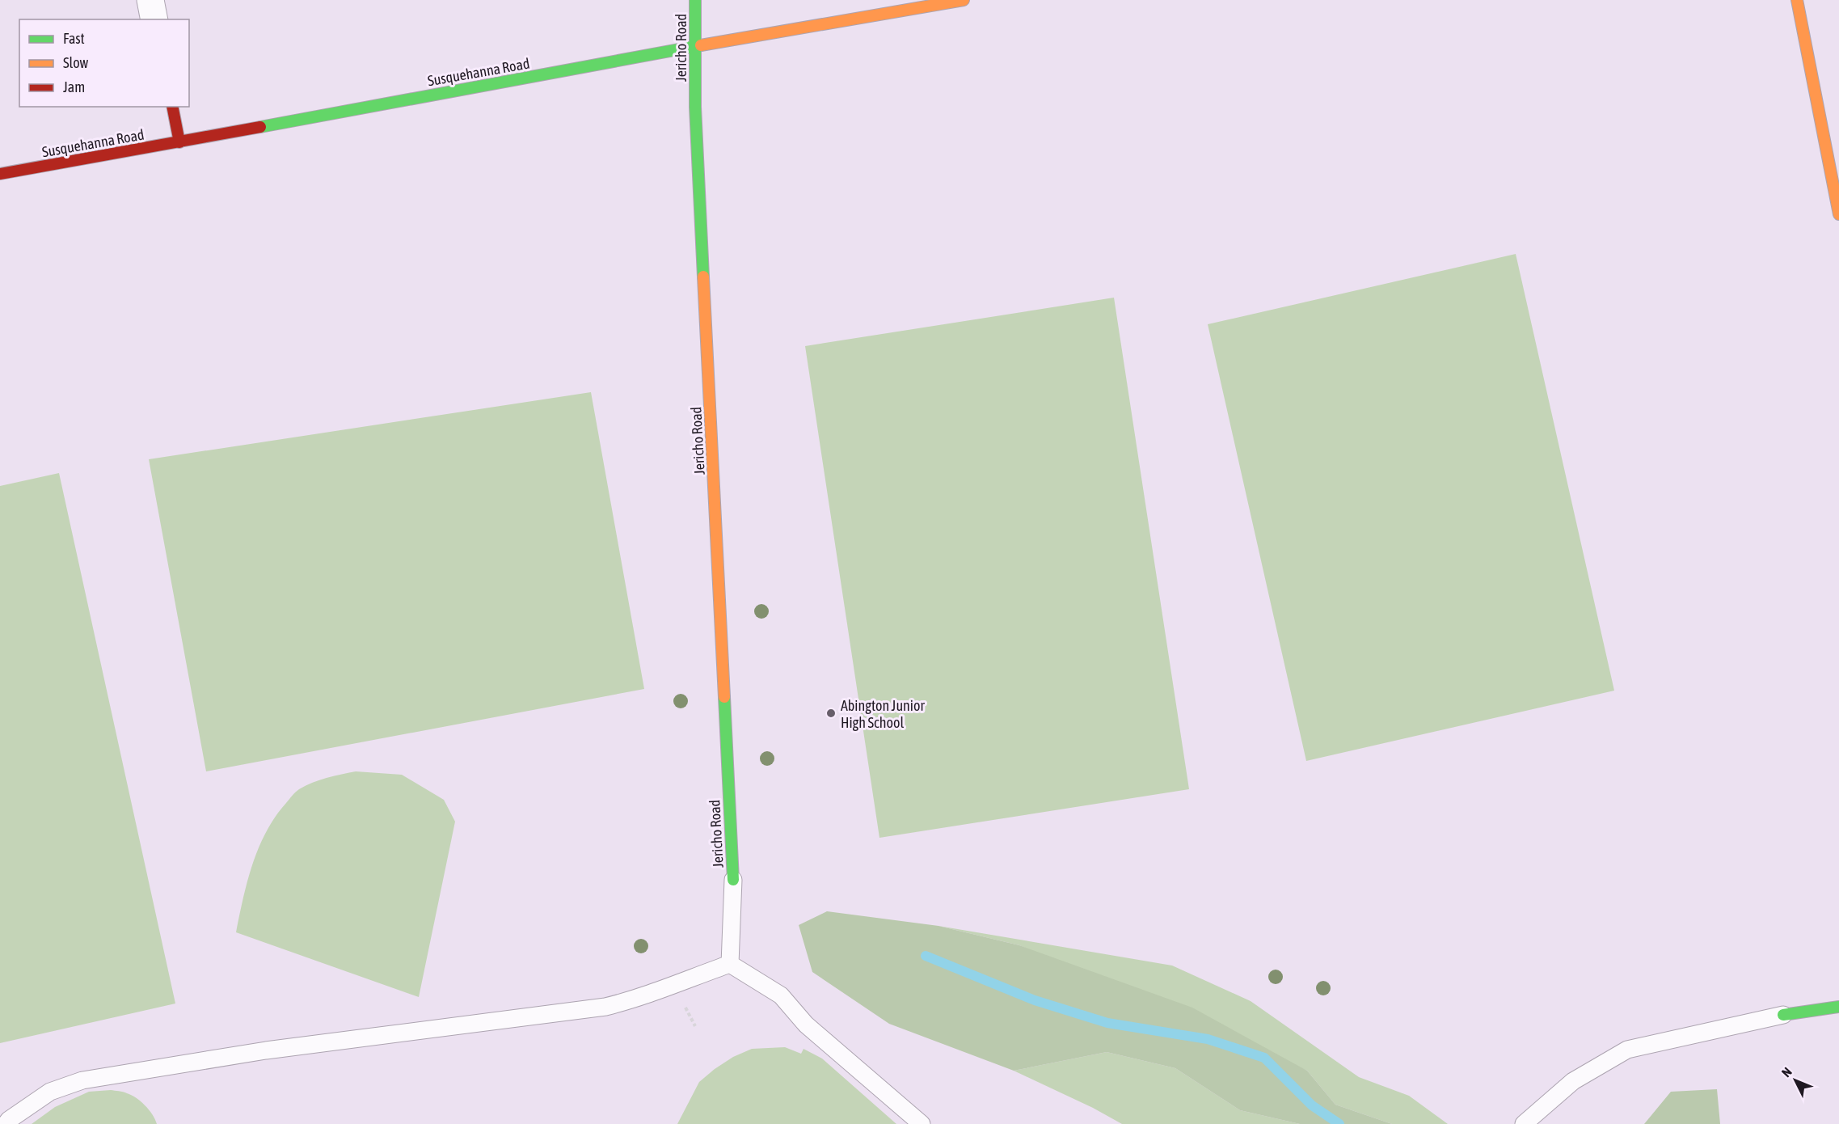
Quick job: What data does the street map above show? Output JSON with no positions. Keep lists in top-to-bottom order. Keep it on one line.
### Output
{"streets":{"street":["Jericho Road","Susquehanna Road"]},"crossings":[["Jericho Road","Susquehanna Road"]],"places":["Abington Junior High School"],"legend":["Fast","Slow","Jam"],"north":"top left"}
